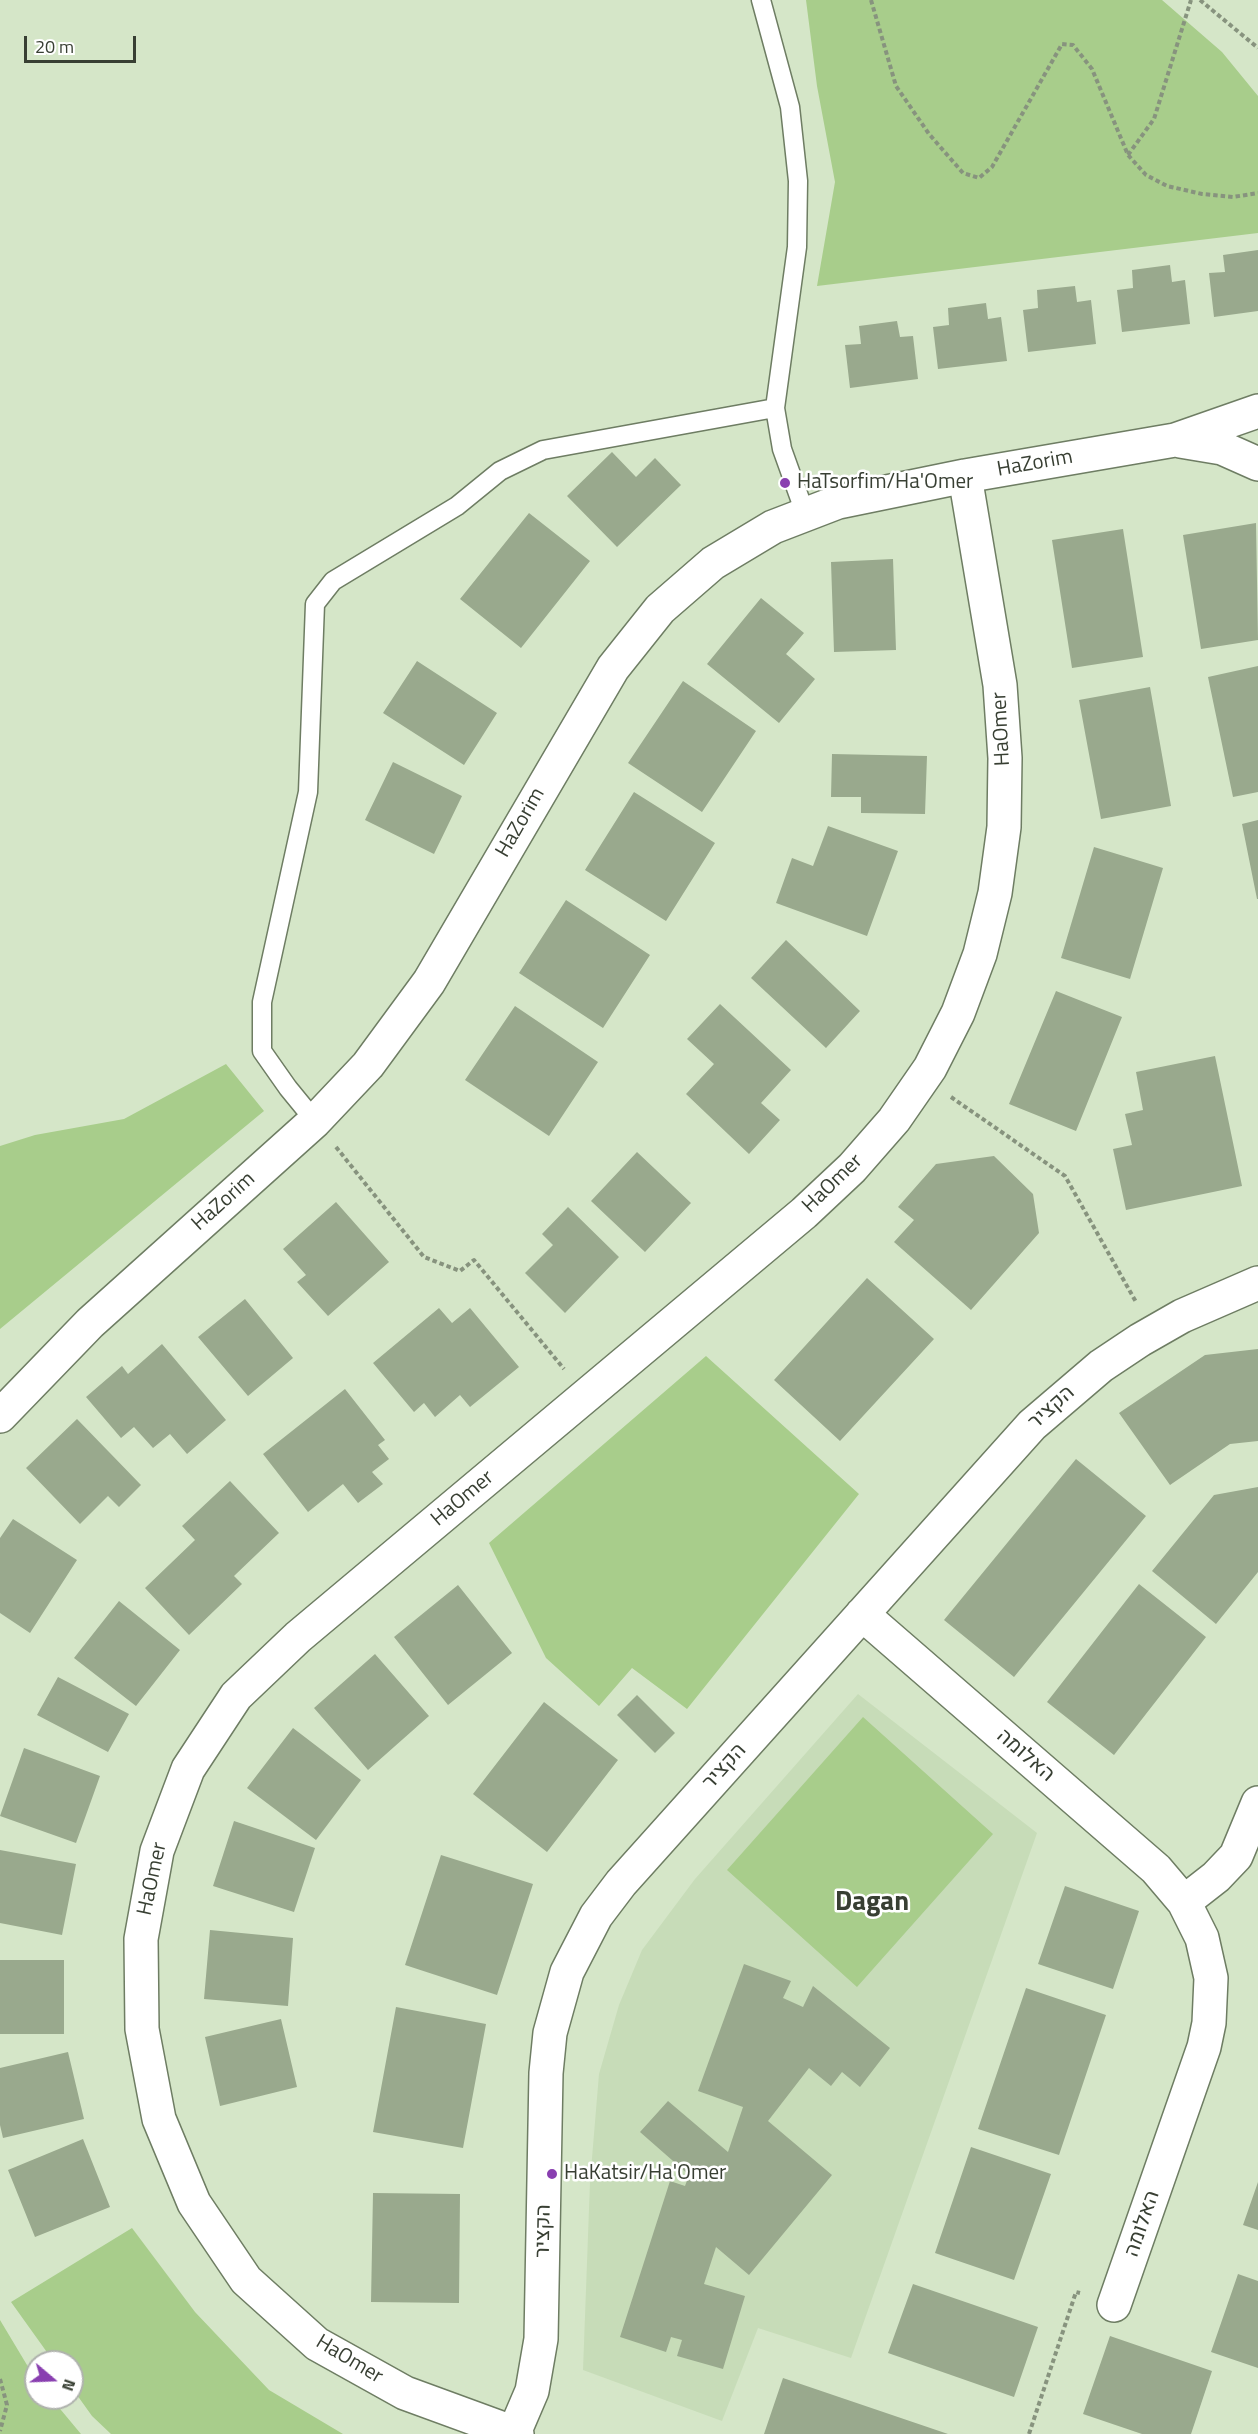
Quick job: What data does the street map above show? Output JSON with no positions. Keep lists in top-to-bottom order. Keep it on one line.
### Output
{"streets":{"street":["HaZorim","HaOmer","הקציר","האלומה"]},"crossings":[["HaZorim","HaOmer"],["HaOmer","הקציר"],["הקציר","האלומה"]],"districts":["Dagan"],"places":["HaTsorfim/Ha'Omer","HaKatsir/Ha'Omer"],"scale_bar":"20 m","north":"right"}
